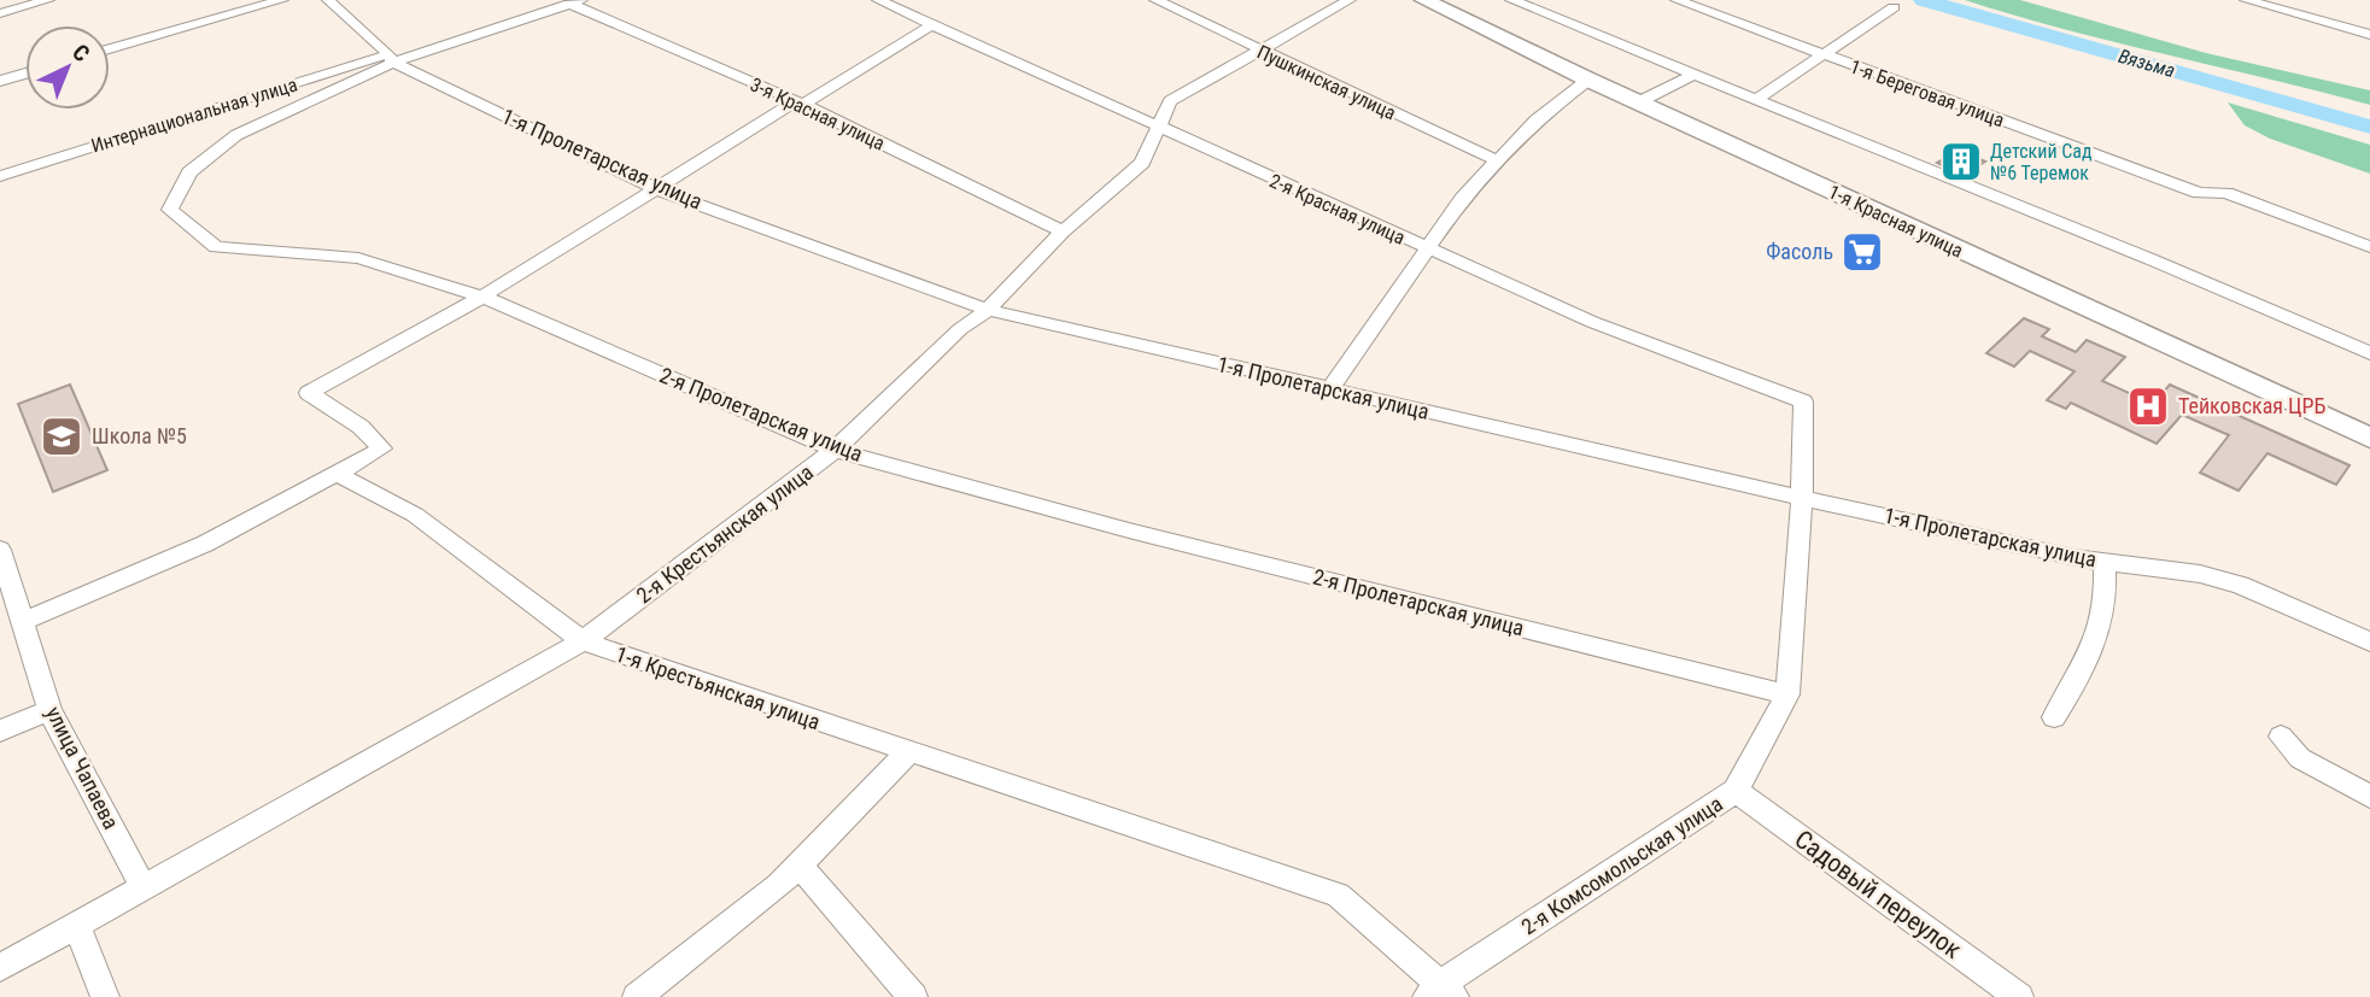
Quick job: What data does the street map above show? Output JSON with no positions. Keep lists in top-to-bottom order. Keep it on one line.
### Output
{"streets":{"main road":["1-я Красная улица"],"street":["Пушкинская улица","1-я Береговая улица","3-я Красная улица","Интернациональная улица","1-я Пролетарская улица","2-я Красная улица","2-я Пролетарская улица","2-я Крестьянская улица","1-я Крестьянская улица","улица Чапаева","2-я Комсомольская улица","Садовый переулок"]},"crossings":[["Пушкинская улица","2-я Крестьянская улица"],["3-я Красная улица","Интернациональная улица"],["3-я Красная улица","2-я Крестьянская улица"],["Интернациональная улица","1-я Пролетарская улица"],["Интернациональная улица","2-я Пролетарская улица"],["1-я Пролетарская улица","2-я Пролетарская улица"],["1-я Пролетарская улица","2-я Крестьянская улица"],["1-я Пролетарская улица","2-я Комсомольская улица"],["2-я Красная улица","2-я Крестьянская улица"],["2-я Красная улица","2-я Комсомольская улица"],["2-я Пролетарская улица","2-я Крестьянская улица"],["2-я Пролетарская улица","2-я Комсомольская улица"],["2-я Крестьянская улица","1-я Крестьянская улица"],["2-я Крестьянская улица","улица Чапаева"],["1-я Крестьянская улица","2-я Комсомольская улица"],["2-я Комсомольская улица","Садовый переулок"]],"water":["Вязьма"],"places":{"building":["Детский Сад №6 Теремок"],"supermarket":["Фасоль"],"hospital":["Тейковская ЦРБ"],"school or university":["Школа №5"]},"north":"top right"}
